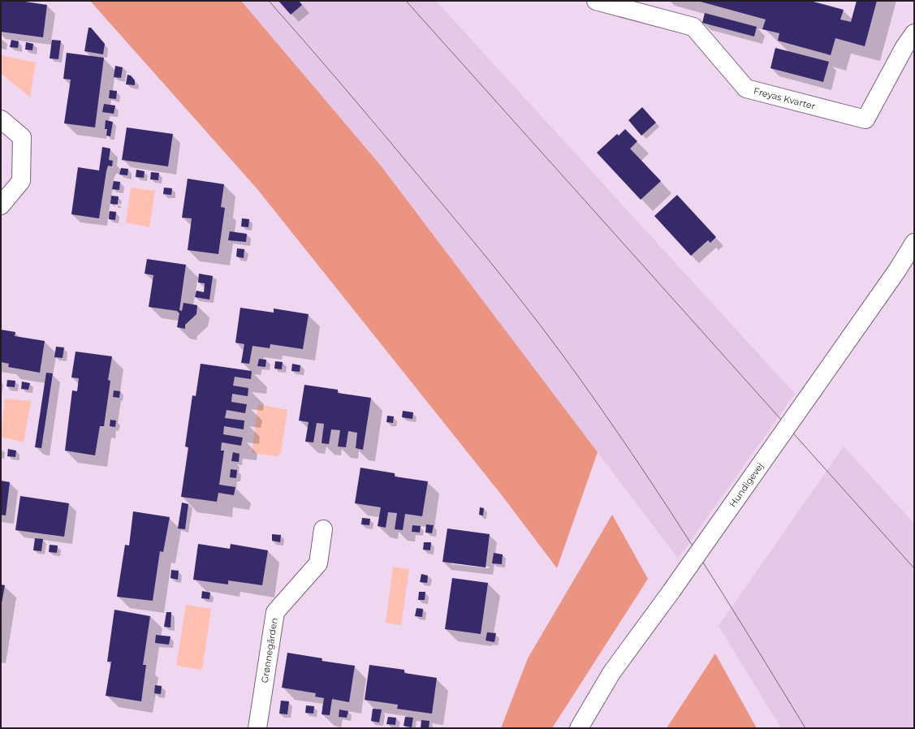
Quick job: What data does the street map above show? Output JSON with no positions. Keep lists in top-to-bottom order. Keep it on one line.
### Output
{"streets":{"street":["Freyas Kvarter","Hundigevej","Grønnegården"]}}
